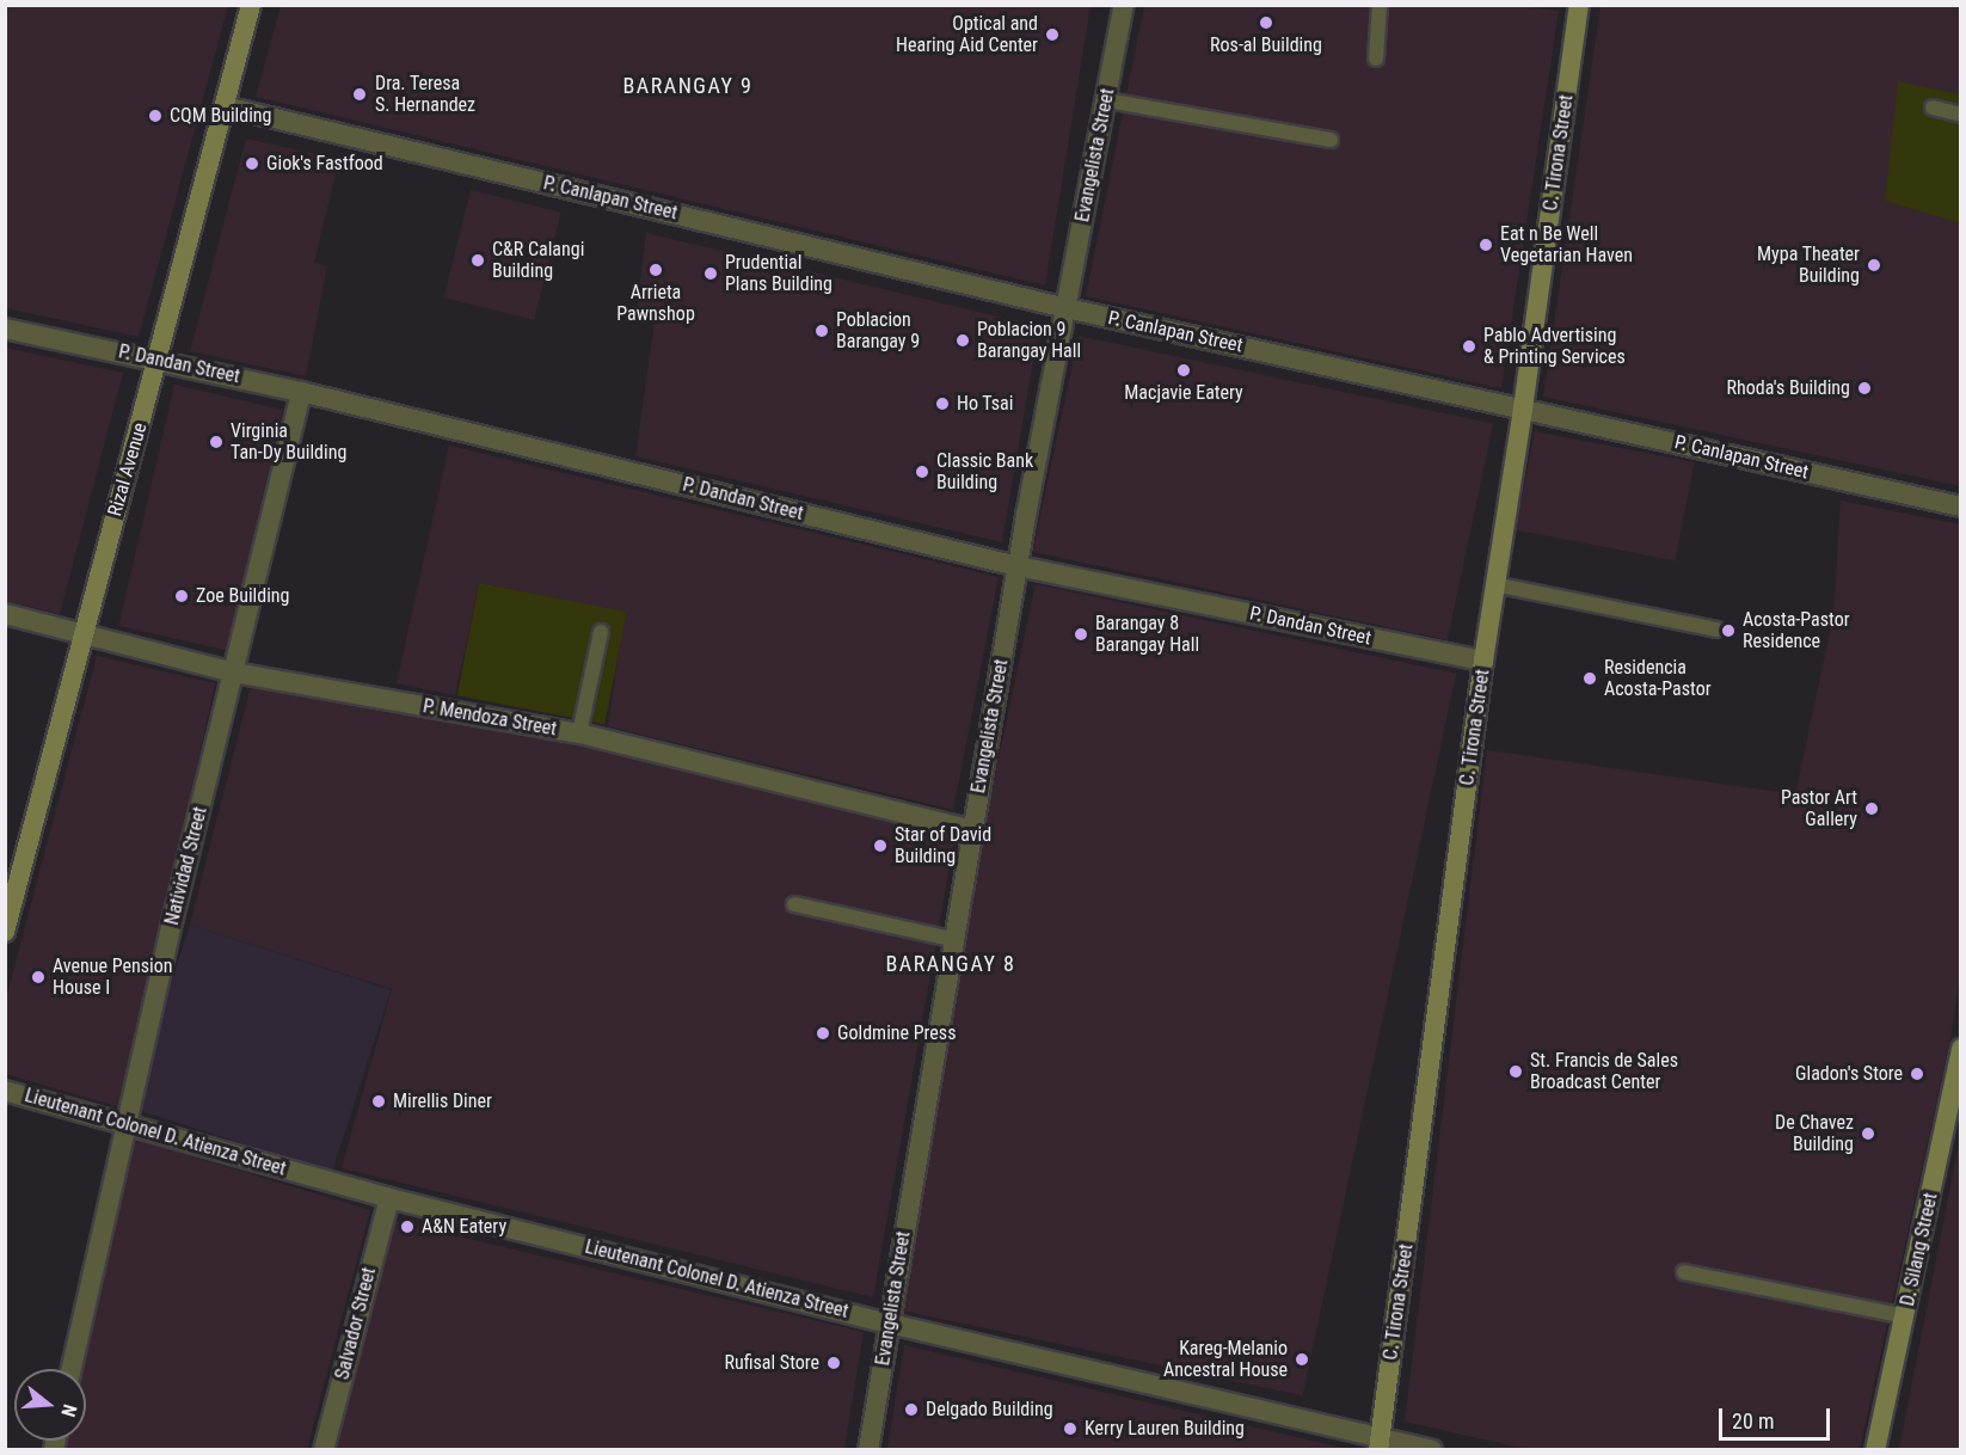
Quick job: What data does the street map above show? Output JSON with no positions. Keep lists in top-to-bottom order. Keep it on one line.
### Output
{"streets":{"main road":["C. Tirona Street","Rizal Avenue","D. Silang Street"],"street":["Evangelista Street","P. Canlapan Street","P. Dandan Street","P. Mendoza Street","Natividad Street","Lieutenant Colonel D. Atienza Street","Salvador Street"]},"crossings":[["C. Tirona Street","P. Canlapan Street"],["C. Tirona Street","P. Dandan Street"],["C. Tirona Street","Lieutenant Colonel D. Atienza Street"],["Evangelista Street","P. Canlapan Street"],["Evangelista Street","P. Dandan Street"],["Evangelista Street","P. Mendoza Street"],["Evangelista Street","Lieutenant Colonel D. Atienza Street"],["P. Canlapan Street","Rizal Avenue"],["P. Dandan Street","Rizal Avenue"],["P. Dandan Street","Natividad Street"],["Rizal Avenue","P. Mendoza Street"],["P. Mendoza Street","Natividad Street"],["Natividad Street","Lieutenant Colonel D. Atienza Street"],["Lieutenant Colonel D. Atienza Street","Salvador Street"]],"districts":["BARANGAY 9","BARANGAY 8"],"places":["Ros-al Building","Optical and Hearing Aid Center","Dra. Teresa S. Hernandez","CQM Building","Giok's Fastfood","Eat n Be Well Vegetarian Haven","C&R Calangi Building","Mypa Theater Building","Arrieta Pawnshop","Prudential Plans Building","Poblacion Barangay 9","Poblacion 9 Barangay Hall","Pablo Advertising & Printing Services","Macjavie Eatery","Rhoda's Building","Ho Tsai","Virginia Tan-Dy Building","Classic Bank Building","Zoe Building","Acosta-Pastor Residence","Barangay 8 Barangay Hall","Residencia Acosta-Pastor","Pastor Art Gallery","Star of David Building","Avenue Pension House I","Goldmine Press","St. Francis de Sales Broadcast Center","Gladon's Store","Mirellis Diner","De Chavez Building","A&N Eatery","Kareg-Melanio Ancestral House","Rufisal Store","Delgado Building","Kerry Lauren Building"],"scale_bar":"20 m","north":"right"}
